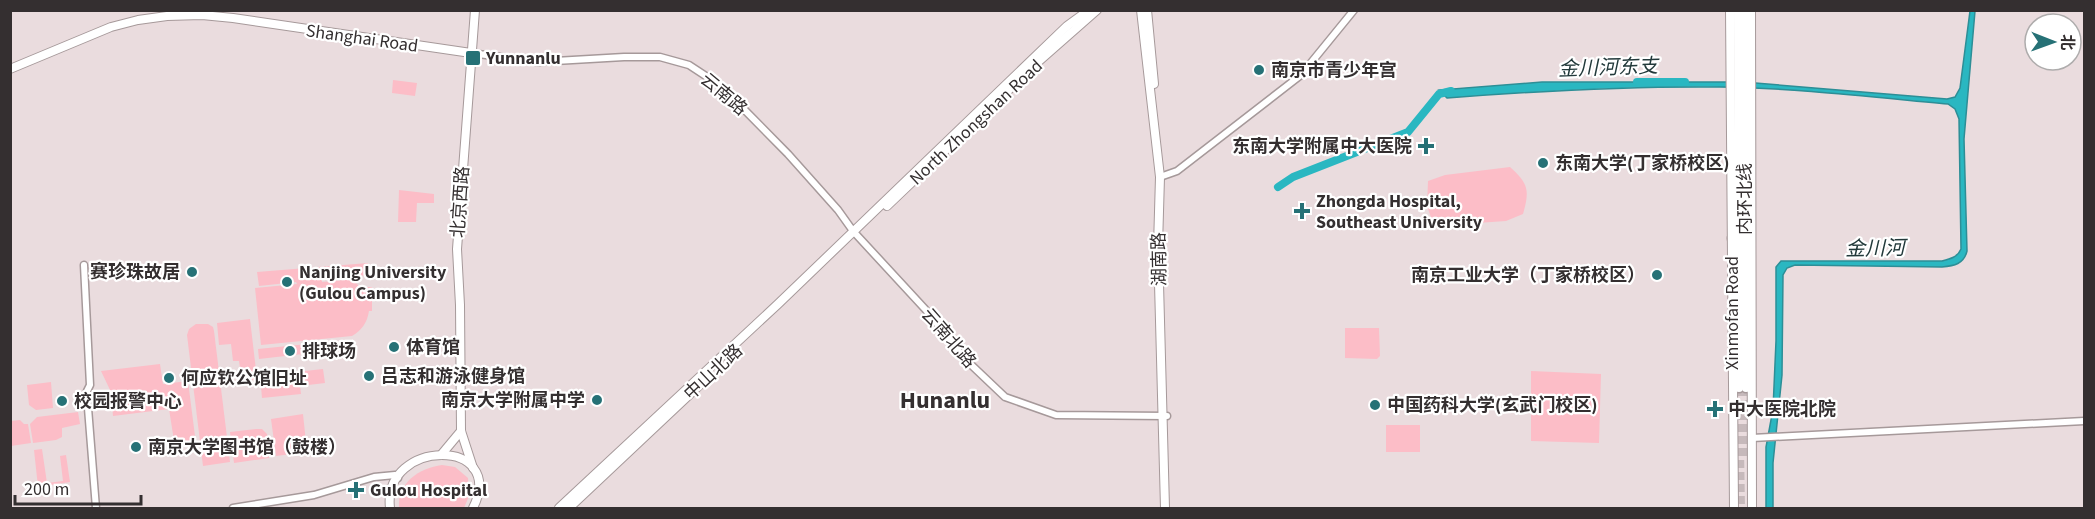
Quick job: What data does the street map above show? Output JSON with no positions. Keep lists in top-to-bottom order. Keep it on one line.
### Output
{"streets":{"highway":["内环北线"],"main road":["Shanghai Road","North Zhongshan Road","北京西路","湖南路","Xinmofan Road","中山北路"],"street":["云南路","云南北路"]},"crossings":[["Shanghai Road","云南路"],["Shanghai Road","北京西路"],["云南路","North Zhongshan Road"],["云南路","北京西路"],["云南路","云南北路"],["云南路","中山北路"],["North Zhongshan Road","云南北路"],["North Zhongshan Road","中山北路"],["内环北线","Xinmofan Road"],["湖南路","云南北路"],["云南北路","中山北路"]],"districts":["Hunanlu"],"water":["金川河东支","金川河"],"places":{"transit":["Yunnanlu"],"other":["南京市青少年宫","东南大学(丁家桥校区)","赛珍珠故居","南京工业大学（丁家桥校区）","Nanjing University (Gulou Campus)","体育馆","排球场","吕志和游泳健身馆","何应钦公馆旧址","南京大学附属中学","校园报警中心","中国药科大学(玄武门校区)","南京大学图书馆（鼓楼）"],"health":["东南大学附属中大医院","Zhongda Hospital, Southeast University","中大医院北院","Gulou Hospital"]},"scale_bar":"200 m","north":"right"}
